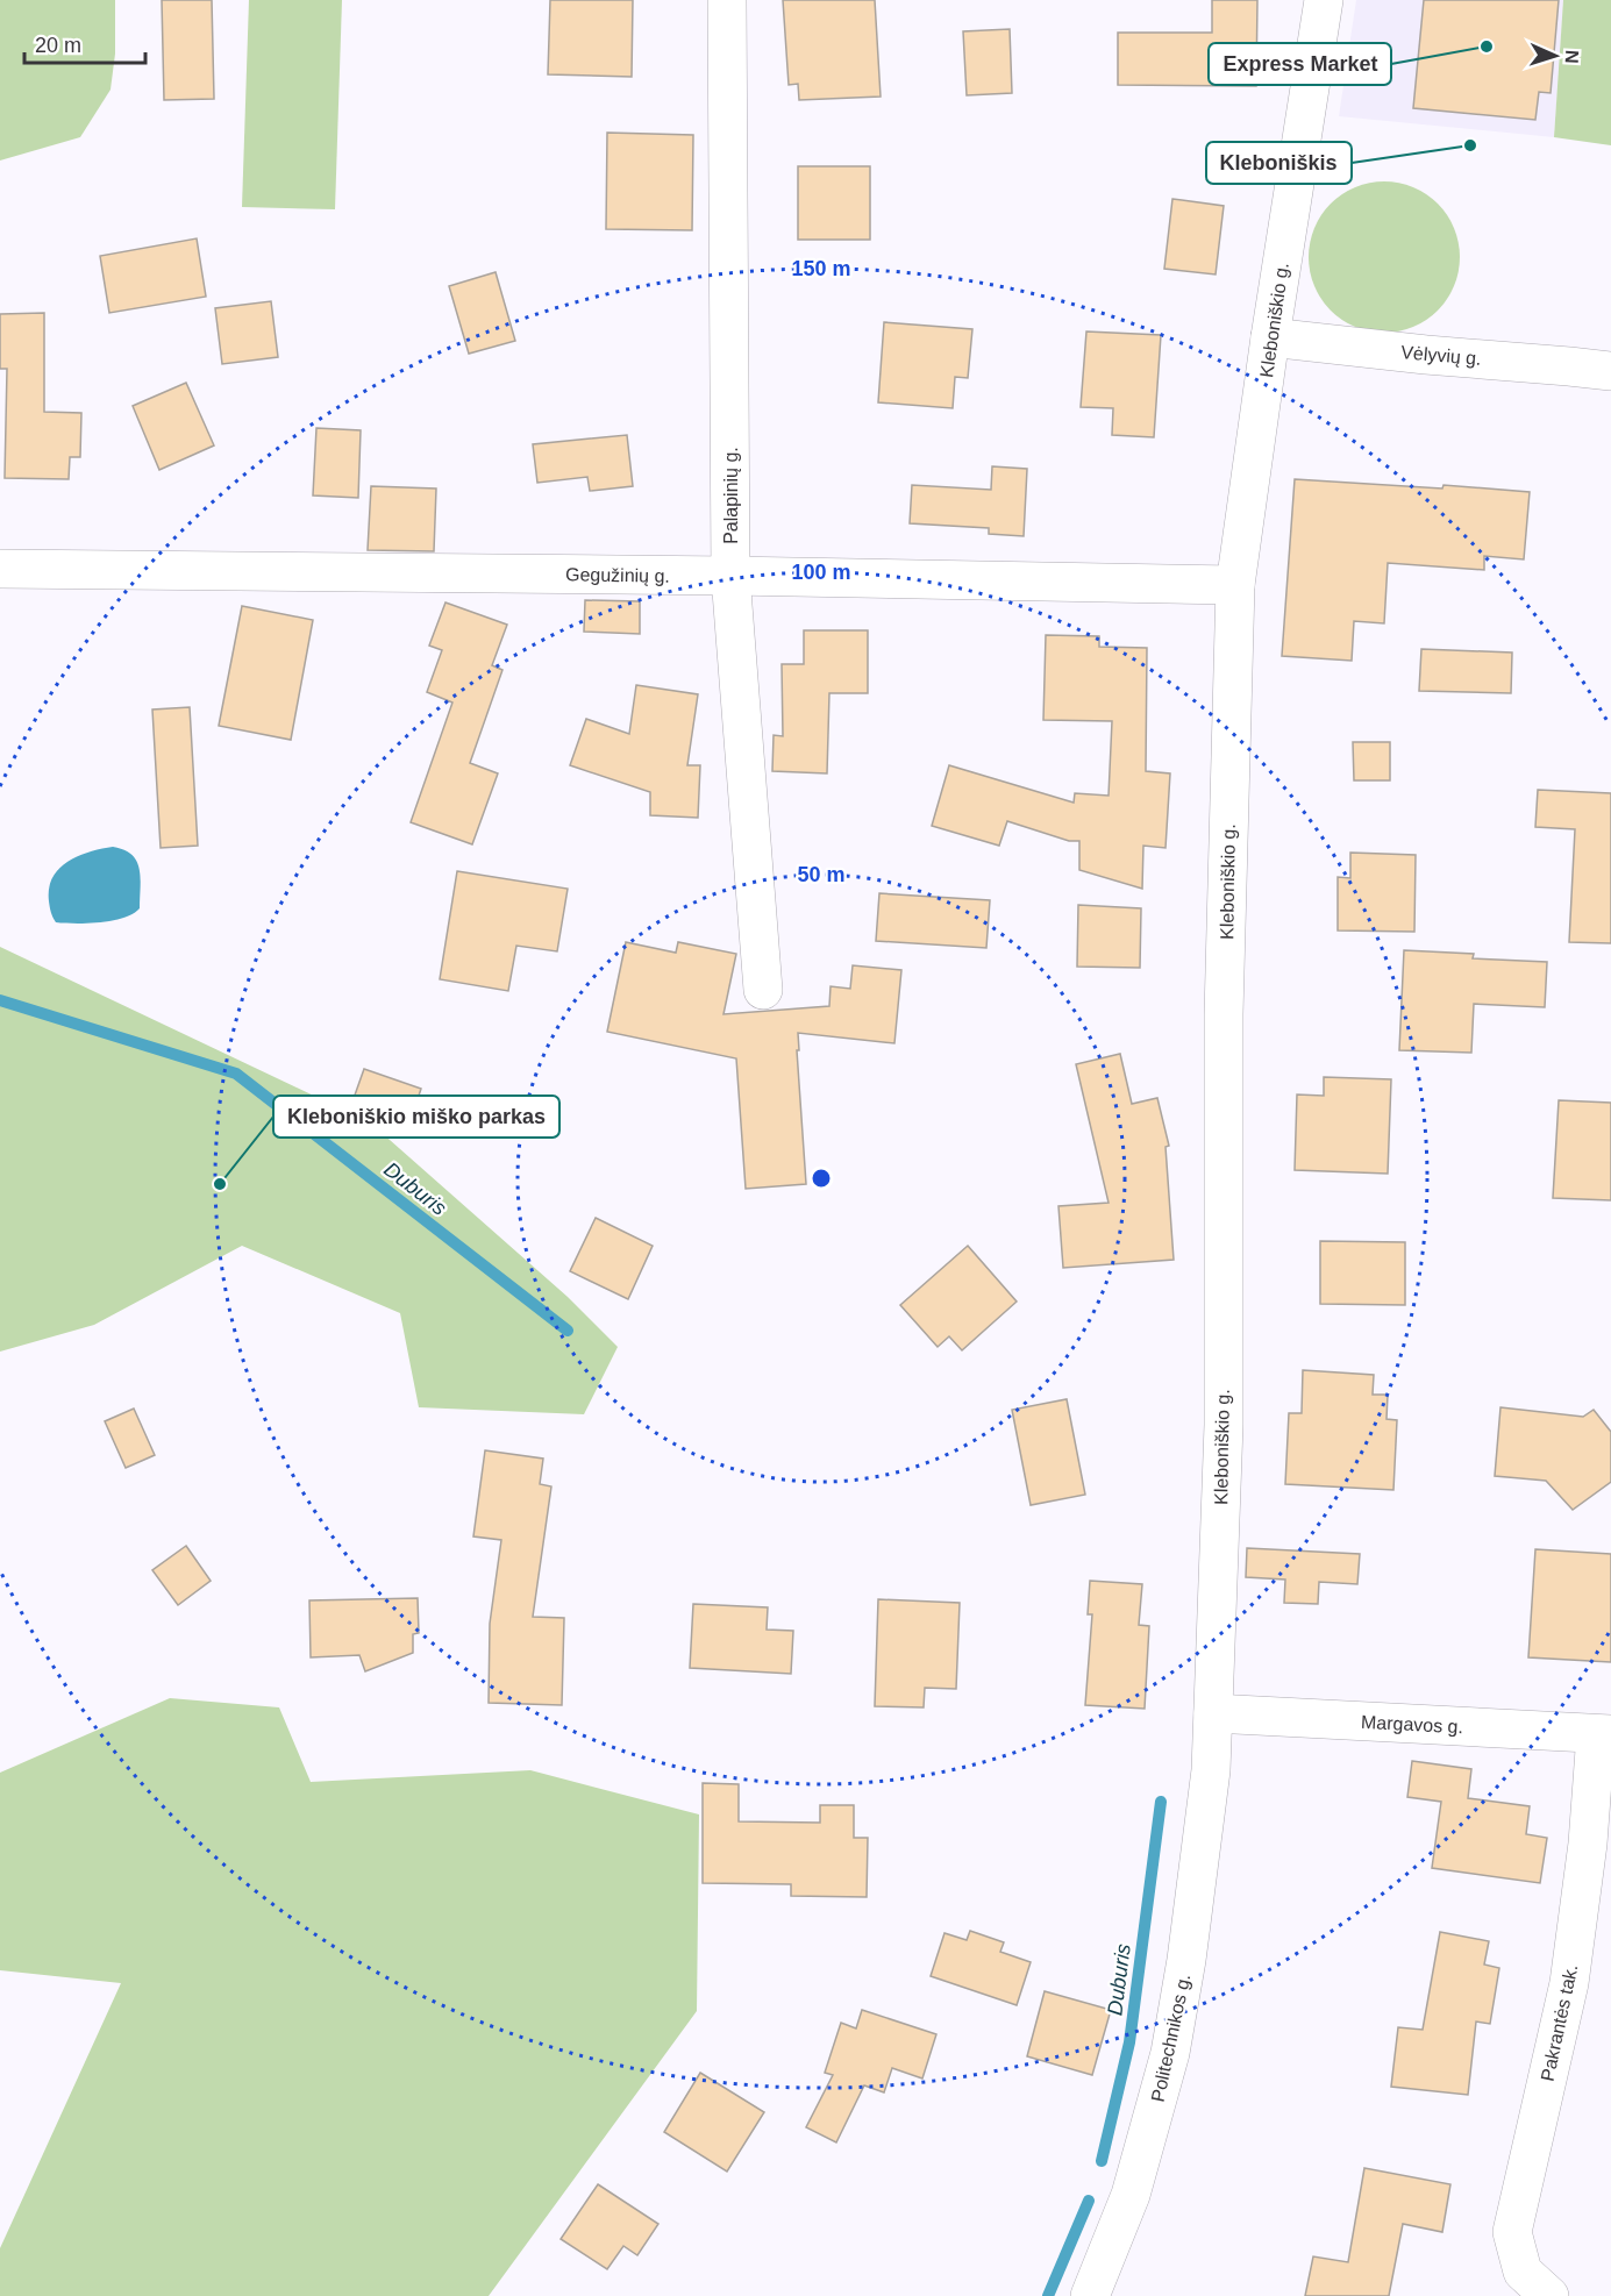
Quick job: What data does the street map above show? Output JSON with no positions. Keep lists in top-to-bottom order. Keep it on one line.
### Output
{"streets":{"street":["Kleboniškio g.","Vėlyvių g.","Palapinių g.","Gegužinių g.","Margavos g.","Pakrantės tak.","Politechnikos g."]},"crossings":[["Kleboniškio g.","Vėlyvių g."],["Kleboniškio g.","Gegužinių g."],["Kleboniškio g.","Margavos g."],["Kleboniškio g.","Politechnikos g."],["Palapinių g.","Gegužinių g."],["Margavos g.","Pakrantės tak."]],"water":["Duburis"],"places":["Express Market","Kleboniškis","Kleboniškio miško parkas"],"scale_bar":"20 m","north":"right","rings":["150 m","100 m","50 m"]}
